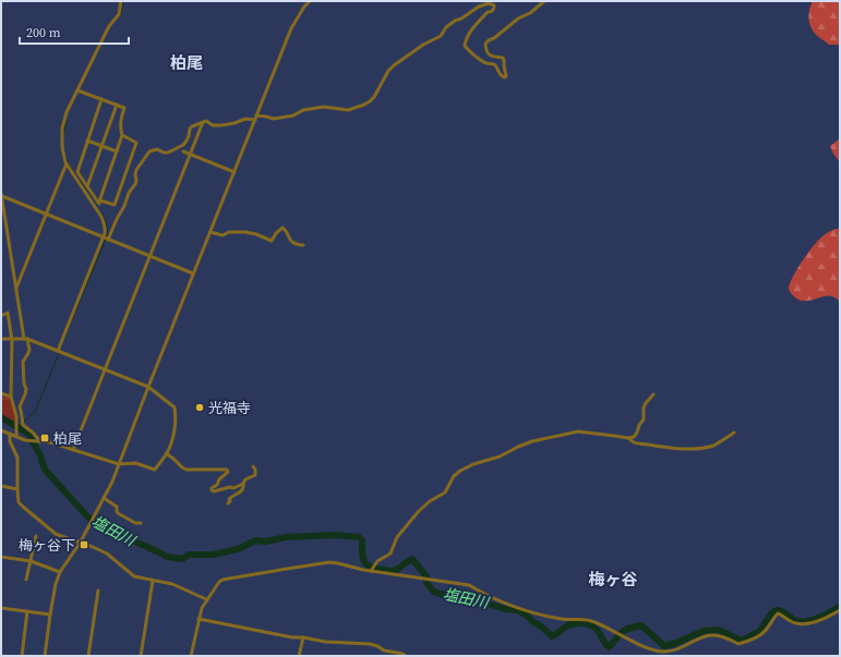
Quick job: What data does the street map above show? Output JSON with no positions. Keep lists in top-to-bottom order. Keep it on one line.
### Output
{"districts":["柏尾","梅ヶ谷"],"water":["塩田川"],"places":{"other":["光福寺"],"transit":["柏尾","梅ヶ谷下"]},"scale_bar":"200 m"}
